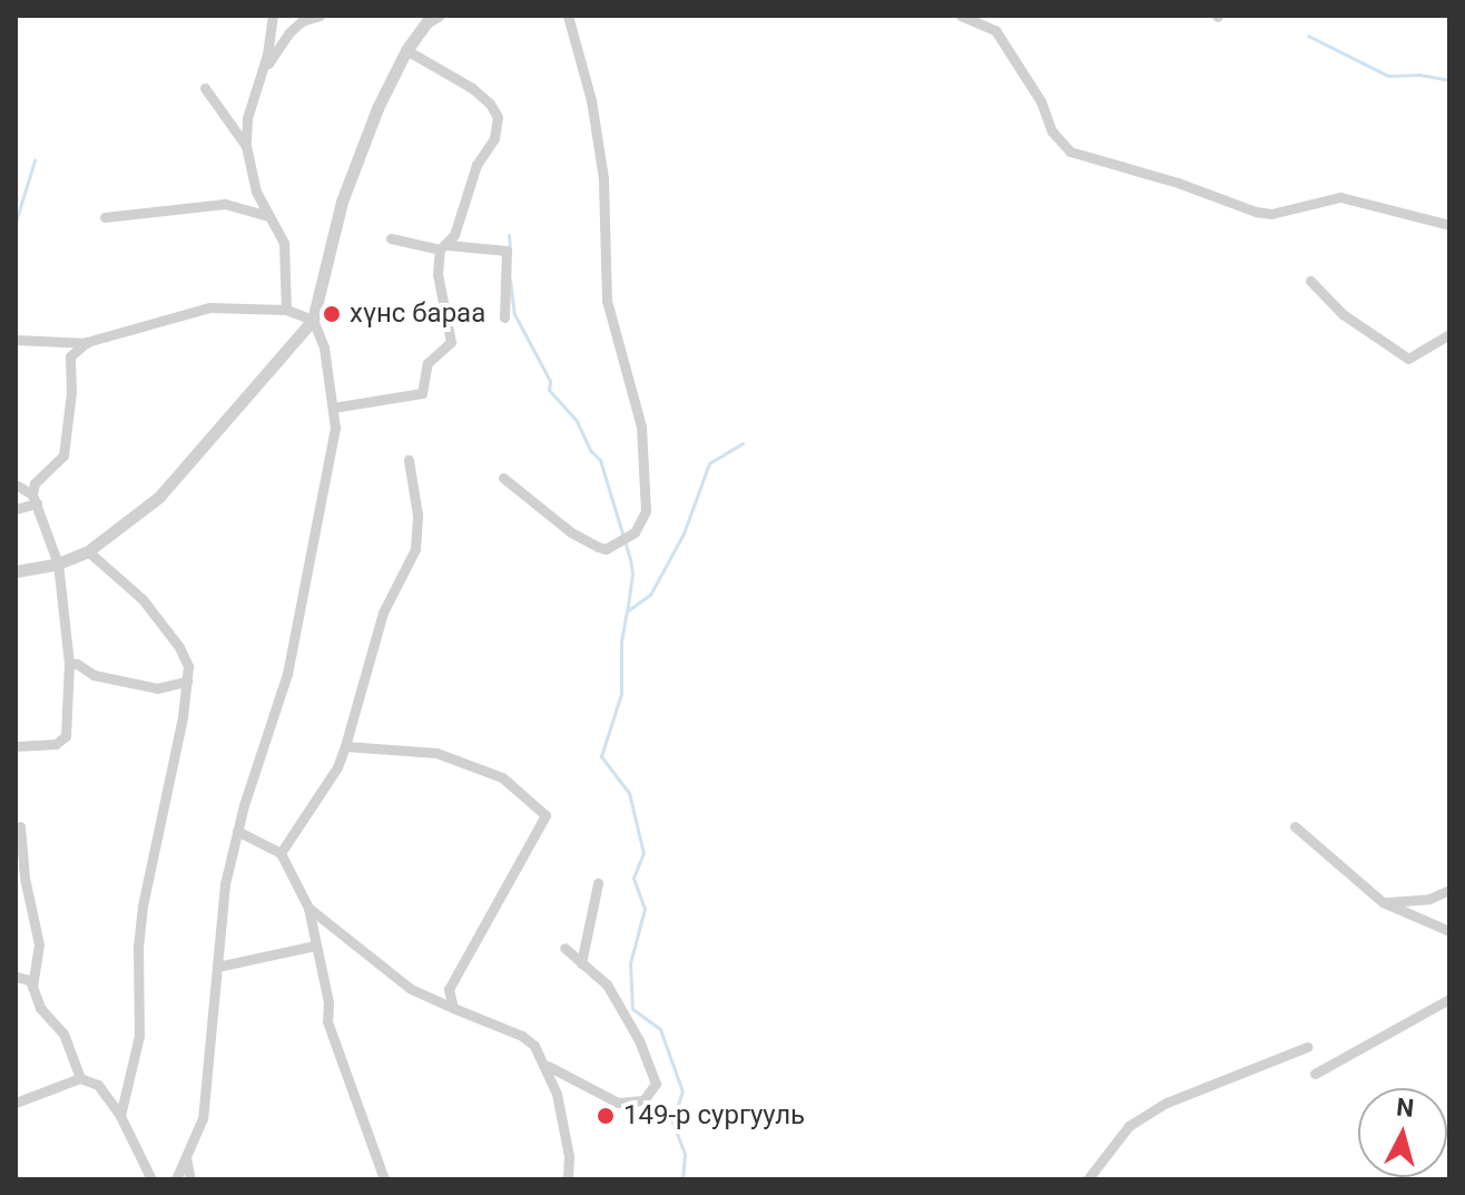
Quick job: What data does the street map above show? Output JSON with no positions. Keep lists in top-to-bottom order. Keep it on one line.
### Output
{"places":["хүнс бараа","149-р сургууль"],"north":"top"}
